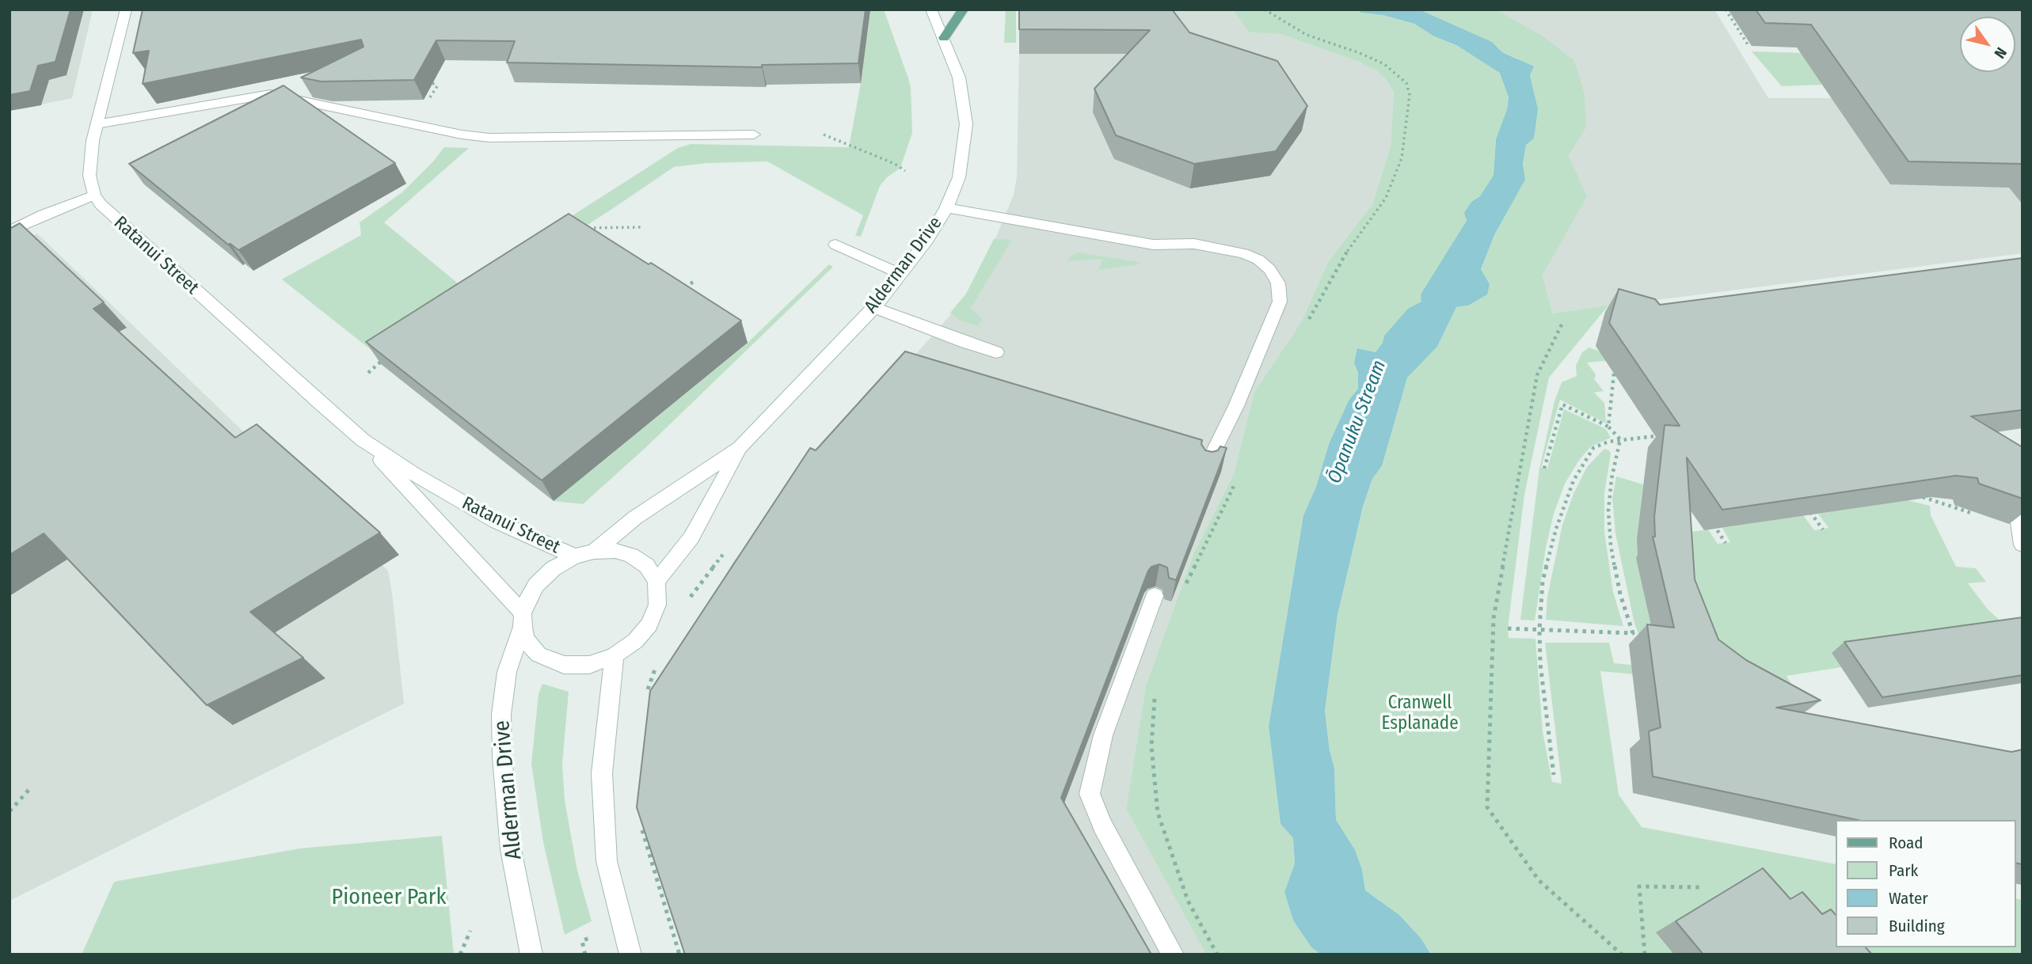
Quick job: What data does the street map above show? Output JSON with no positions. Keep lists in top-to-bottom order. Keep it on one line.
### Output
{"streets":{"main road":["Ratanui Street","Alderman Drive"]},"crossings":[["Ratanui Street","Alderman Drive"]],"water":["Ōpanuku Stream"],"parks":["Cranwell Esplanade","Pioneer Park"],"legend":["Road","Park","Water","Building"],"north":"bottom right"}
